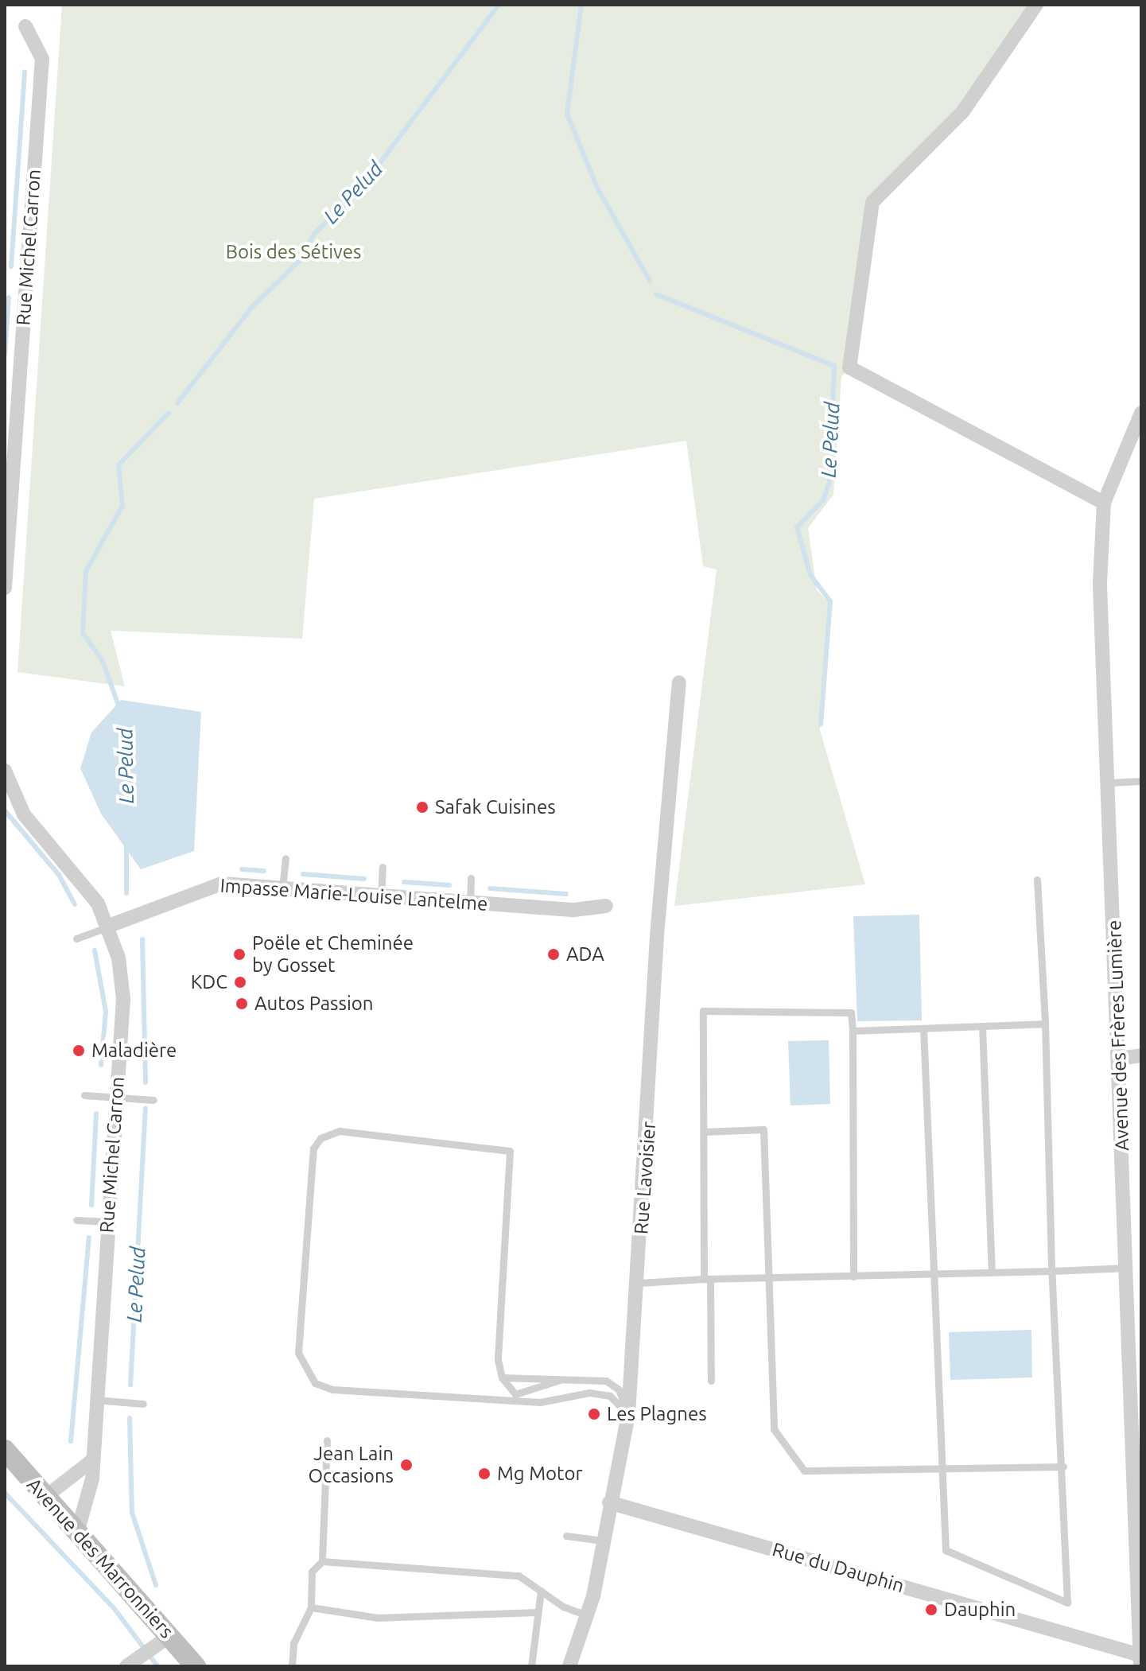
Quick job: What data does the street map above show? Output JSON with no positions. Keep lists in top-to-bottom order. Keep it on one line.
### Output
{"streets":{"main road":["Avenue des Marronniers"],"street":["Rue Michel Carron","Impasse Marie-Louise Lantelme","Avenue des Frères Lumière","Rue Lavoisier","Rue du Dauphin"]},"crossings":[["Rue Michel Carron","Impasse Marie-Louise Lantelme"],["Rue Michel Carron","Avenue des Marronniers"],["Avenue des Frères Lumière","Rue du Dauphin"],["Rue Lavoisier","Rue du Dauphin"]],"water":["Le Pelud"],"parks":["Bois des Sétives"],"places":["Safak Cuisines","Poële et Cheminée by Gosset","ADA","KDC","Autos Passion","Maladière","Les Plagnes","Jean Lain Occasions","Mg Motor","Dauphin"]}
